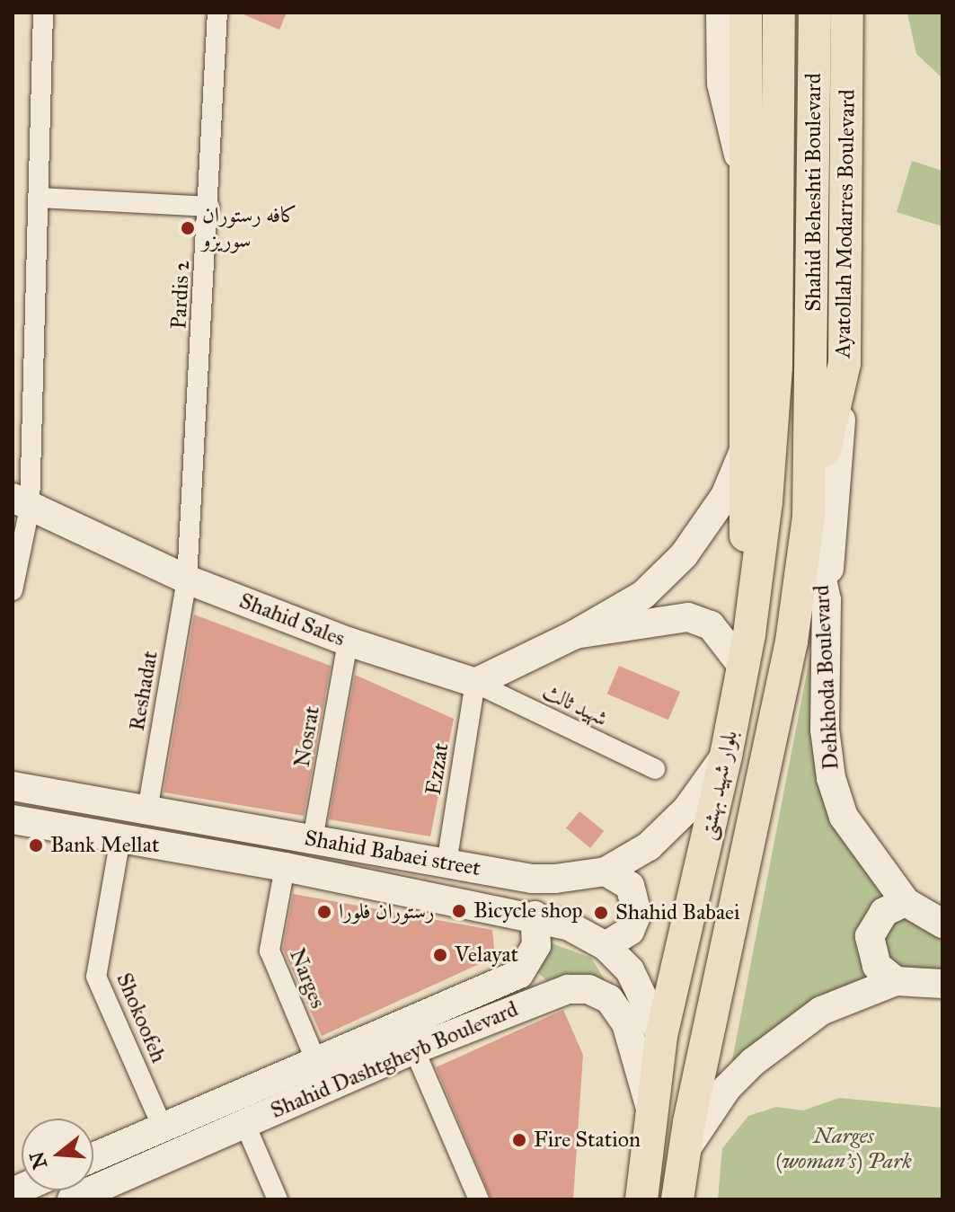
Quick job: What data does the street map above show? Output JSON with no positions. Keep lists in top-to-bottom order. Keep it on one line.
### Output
{"streets":{"main road":["Ayatollah Modarres Boulevard","Shahid Sales","Dehkhoda Boulevard","بلوار شهید بهشتی","Shahid Babaei street","Shahid Dashtgheyb Boulevard"],"street":["Pardis 2","Reshadat","شهید ثالث","Nosrat","Ezzat","Narges","Shokoofeh"]},"crossings":[["Ayatollah Modarres Boulevard","Dehkhoda Boulevard"],["Ayatollah Modarres Boulevard","بلوار شهید بهشتی"],["Pardis 2","Shahid Sales"],["Pardis 2","Reshadat"],["Shahid Sales","Reshadat"],["Shahid Sales","شهید ثالث"],["Shahid Sales","Nosrat"],["Shahid Sales","Ezzat"],["Dehkhoda Boulevard","بلوار شهید بهشتی"],["Reshadat","Shahid Babaei street"],["شهید ثالث","Ezzat"],["Nosrat","Shahid Babaei street"],["Ezzat","Shahid Babaei street"],["بلوار شهید بهشتی","Shahid Babaei street"],["بلوار شهید بهشتی","Shahid Dashtgheyb Boulevard"],["Shahid Babaei street","Narges"],["Shahid Babaei street","Shokoofeh"],["Shahid Babaei street","Shahid Dashtgheyb Boulevard"],["Narges","Shahid Dashtgheyb Boulevard"],["Shokoofeh","Shahid Dashtgheyb Boulevard"]],"parks":["Narges (woman's) Park"],"places":["کافه رستوران سوریزو","Bank Mellat","Bicycle shop","رستوران فلورا","Shahid Babaei","Velayat","Fire Station"],"north":"left"}
